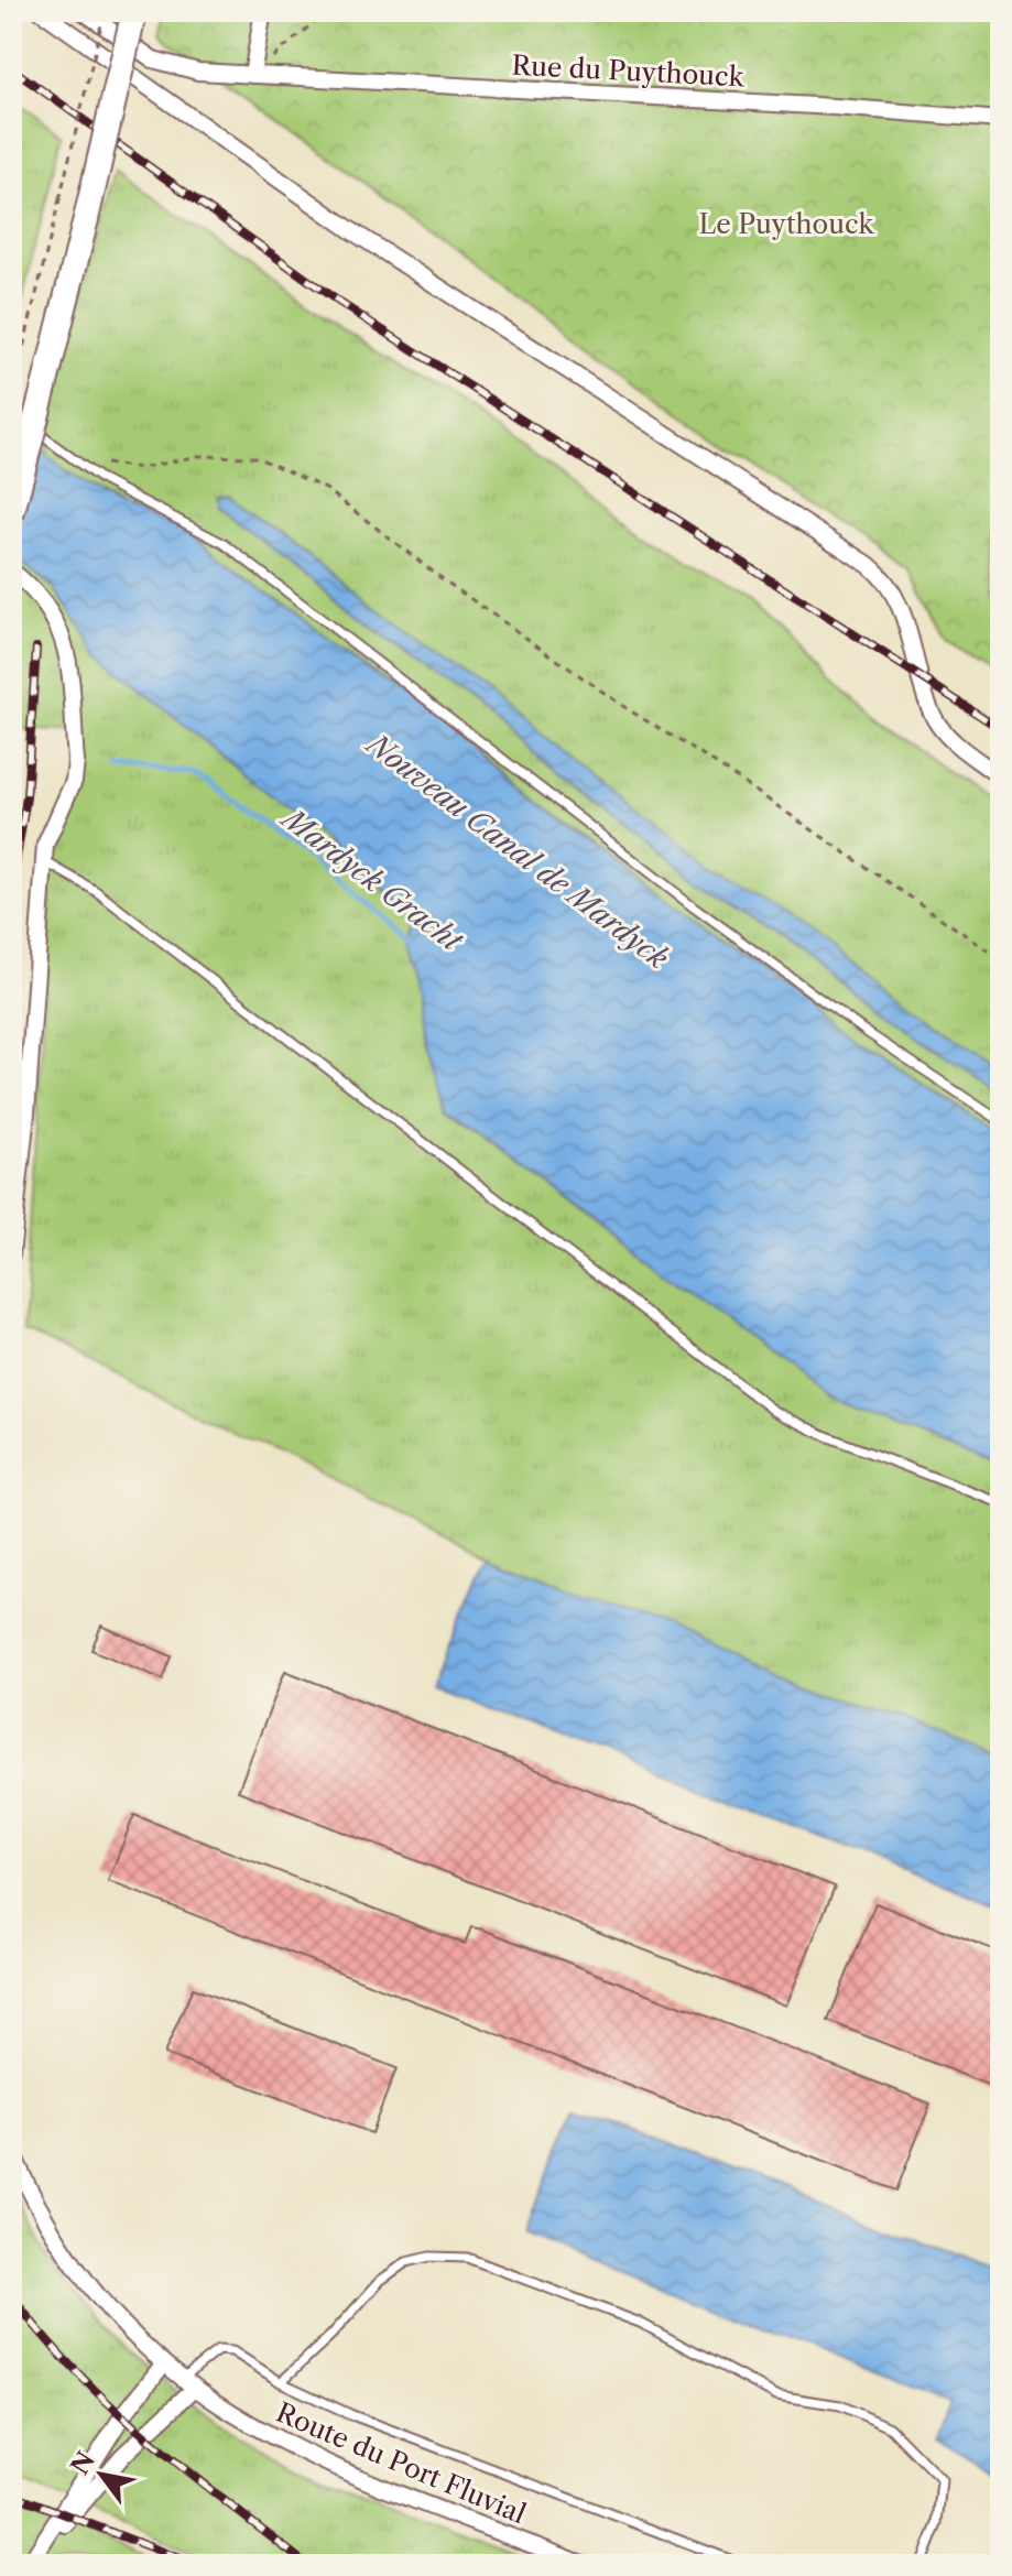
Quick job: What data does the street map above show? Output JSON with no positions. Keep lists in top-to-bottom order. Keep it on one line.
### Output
{"streets":{"street":["Rue du Puythouck","Route du Port Fluvial"]},"water":["Nouveau Canal de Mardyck","Mardyck Gracht"],"parks":["Le Puythouck"],"north":"top left"}
